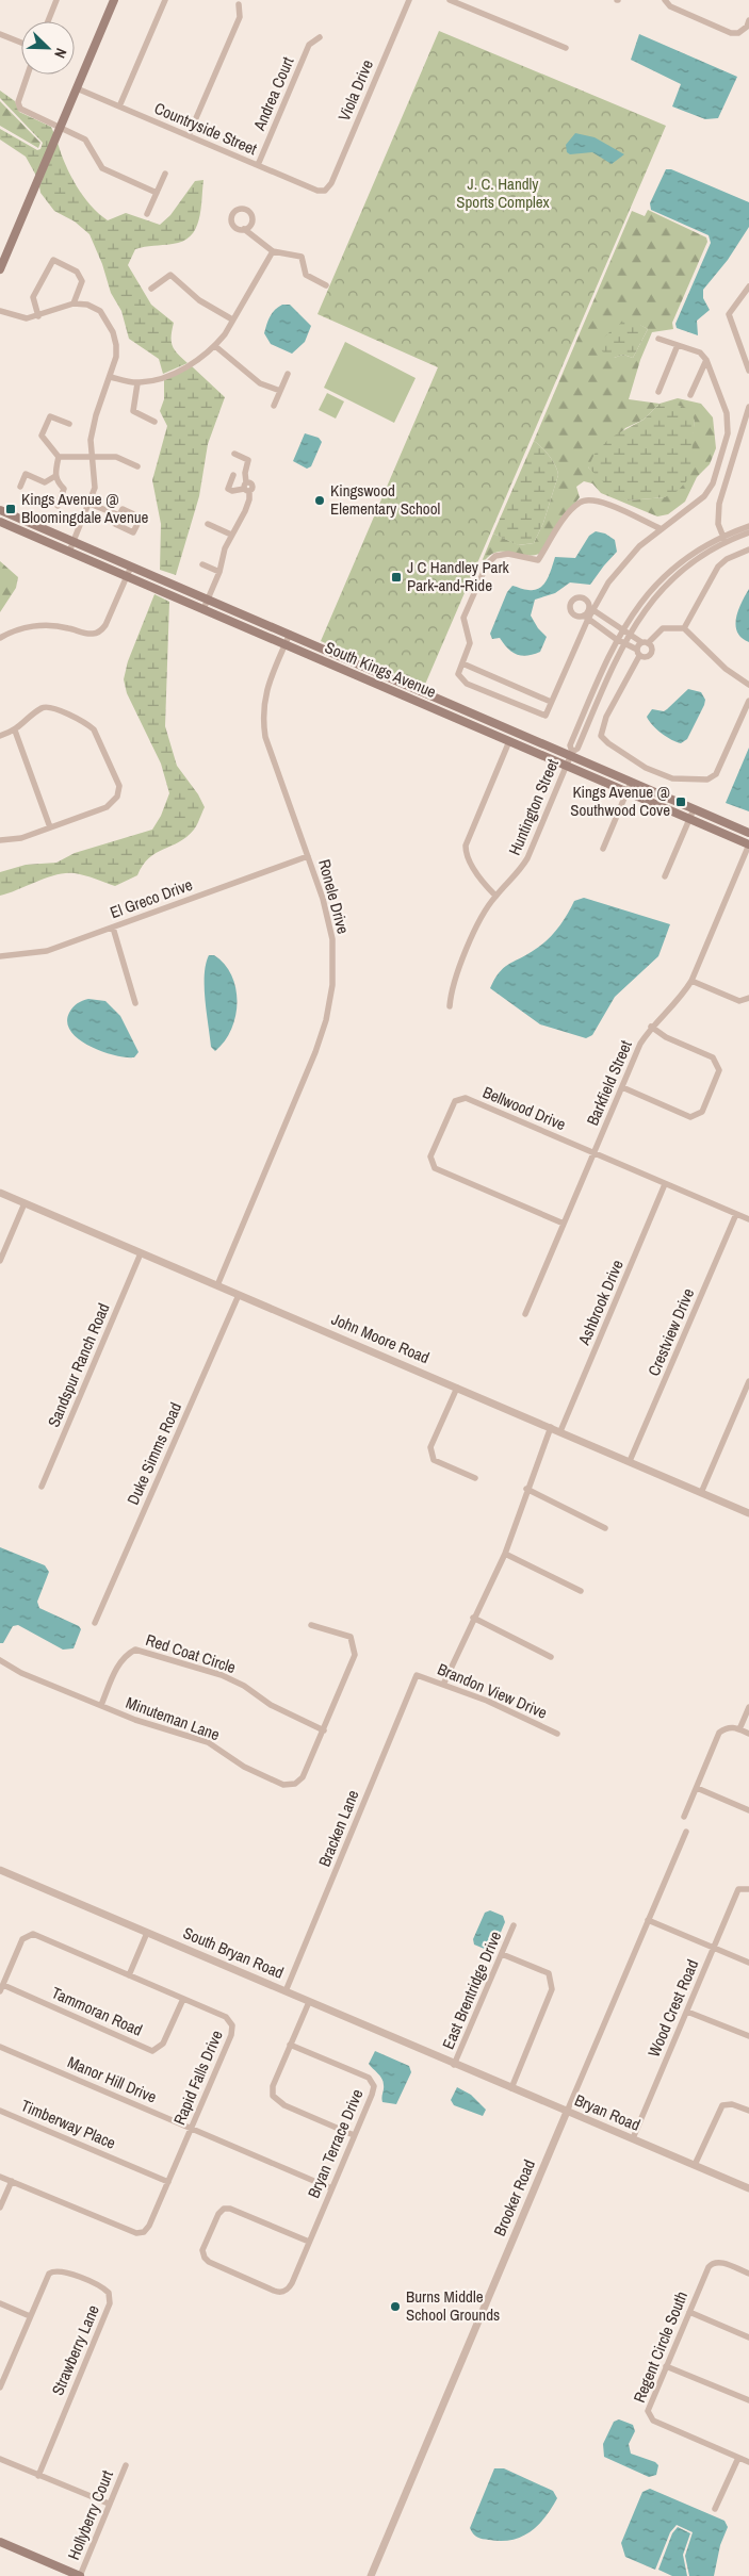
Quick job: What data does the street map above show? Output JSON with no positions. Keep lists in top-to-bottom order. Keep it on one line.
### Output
{"streets":{"main road":["South Kings Avenue"],"street":["Viola Drive","Andrea Court","Countryside Street","Huntington Street","Ronele Drive","El Greco Drive","Barkfield Street","Bellwood Drive","Ashbrook Drive","Crestview Drive","John Moore Road","Sandspur Ranch Road","Duke Simms Road","Red Coat Circle","Brandon View Drive","Minuteman Lane","Bracken Lane","South Bryan Road","East Brentridge Drive","Wood Crest Road","Tammoran Road","Rapid Falls Drive","Manor Hill Drive","Bryan Road","Timberway Place","Bryan Terrace Drive","Brooker Road","Regent Circle South","Strawberry Lane","Hollyberry Court"]},"crossings":[["Viola Drive","Countryside Street"],["Andrea Court","Countryside Street"],["South Kings Avenue","Huntington Street"],["South Kings Avenue","Ronele Drive"],["South Kings Avenue","Barkfield Street"],["Ronele Drive","El Greco Drive"],["Ronele Drive","John Moore Road"],["Barkfield Street","Bellwood Drive"],["Bellwood Drive","Ashbrook Drive"],["Bellwood Drive","Crestview Drive"],["Ashbrook Drive","John Moore Road"],["Crestview Drive","John Moore Road"],["John Moore Road","Sandspur Ranch Road"],["John Moore Road","Duke Simms Road"],["Red Coat Circle","Minuteman Lane"],["Brandon View Drive","Bracken Lane"],["Bracken Lane","South Bryan Road"],["South Bryan Road","East Brentridge Drive"],["South Bryan Road","Bryan Road"],["East Brentridge Drive","Bryan Road"],["Wood Crest Road","Bryan Road"],["Tammoran Road","Rapid Falls Drive"],["Rapid Falls Drive","Manor Hill Drive"],["Rapid Falls Drive","Timberway Place"],["Manor Hill Drive","Bryan Terrace Drive"],["Bryan Road","Brooker Road"]],"parks":["J. C. Handly Sports Complex"],"places":{"other":["Kingswood Elementary School","Burns Middle School Grounds"],"transit":["Kings Avenue @ Bloomingdale Avenue","J C Handley Park Park-and-Ride","Kings Avenue @ Southwood Cove"]},"north":"bottom right"}
